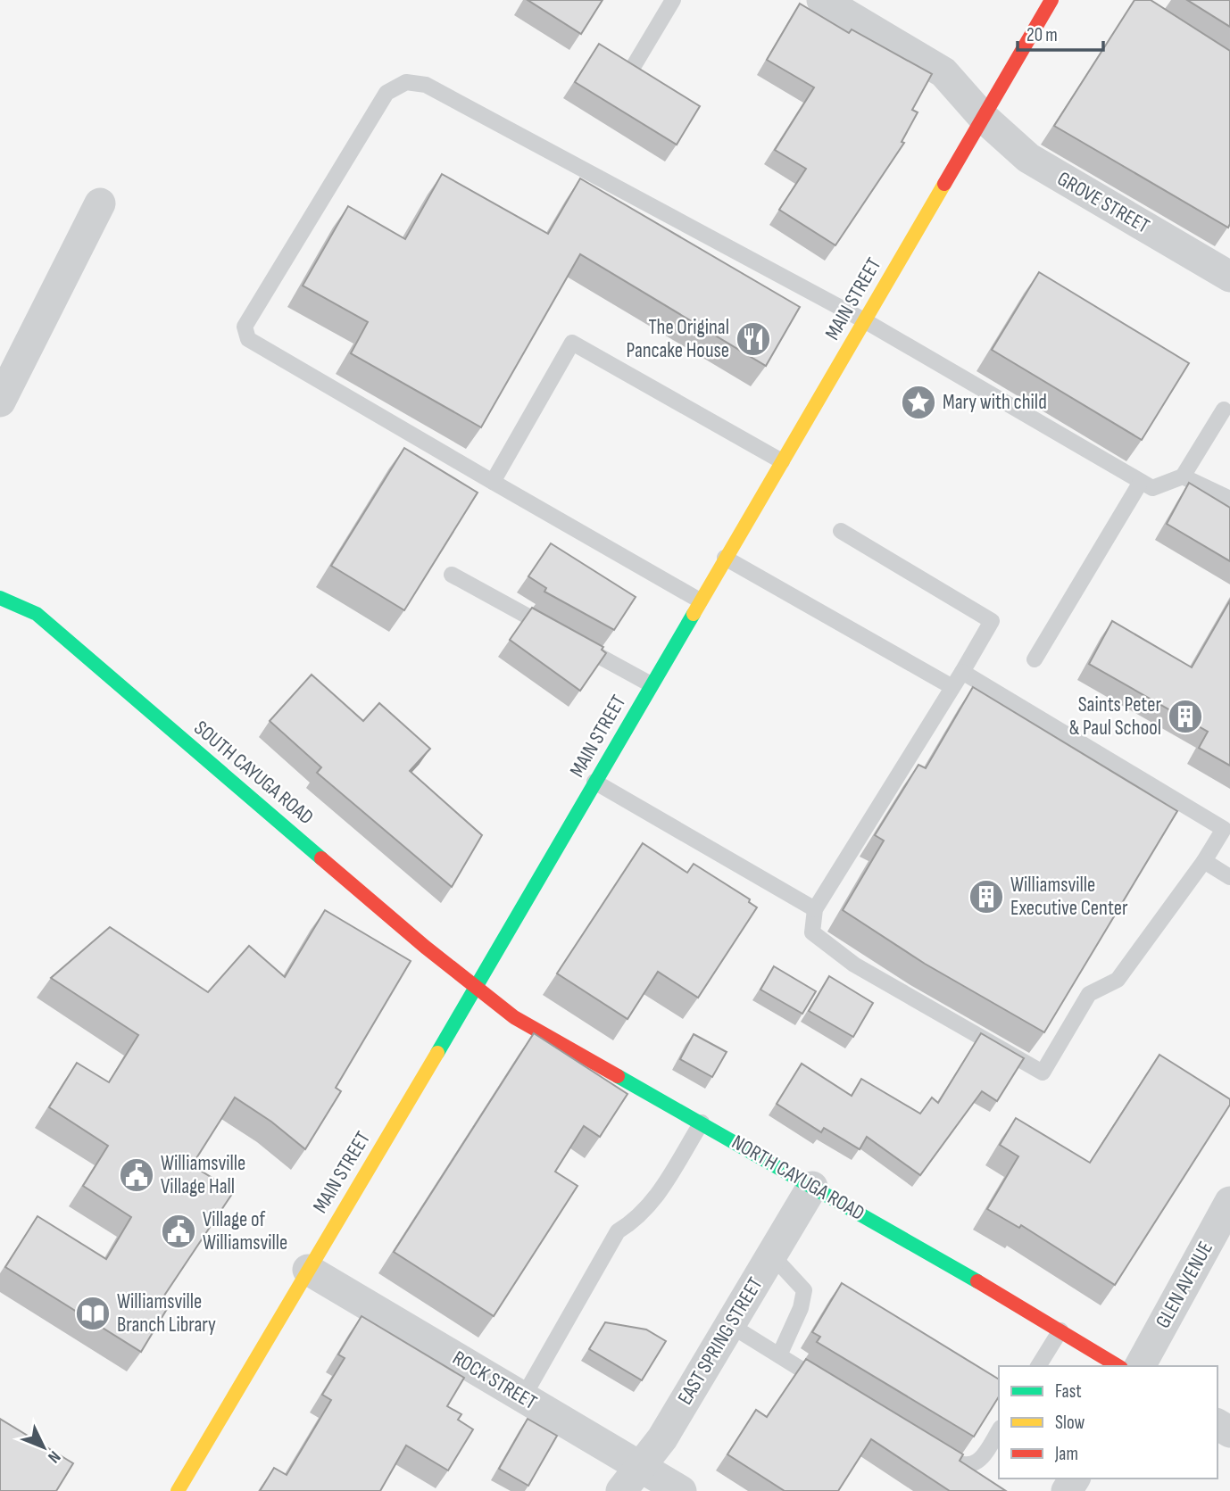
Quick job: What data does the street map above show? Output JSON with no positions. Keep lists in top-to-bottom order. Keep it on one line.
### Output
{"streets":{"main road":["MAIN STREET","SOUTH CAYUGA ROAD","NORTH CAYUGA ROAD"],"street":["GROVE STREET","GLEN AVENUE","EAST SPRING STREET","ROCK STREET"]},"crossings":[["GROVE STREET","MAIN STREET"],["MAIN STREET","SOUTH CAYUGA ROAD"],["MAIN STREET","NORTH CAYUGA ROAD"],["MAIN STREET","ROCK STREET"],["SOUTH CAYUGA ROAD","NORTH CAYUGA ROAD"],["NORTH CAYUGA ROAD","EAST SPRING STREET"],["EAST SPRING STREET","ROCK STREET"]],"places":{"restaurant":["The Original Pancake House"],"place":["Mary with child"],"building":["Saints Peter & Paul School","Williamsville Executive Center"],"public building":["Williamsville Village Hall","Village of Williamsville"],"library":["Williamsville Branch Library"]},"legend":["Fast","Slow","Jam"],"scale_bar":"20 m","north":"bottom right"}
